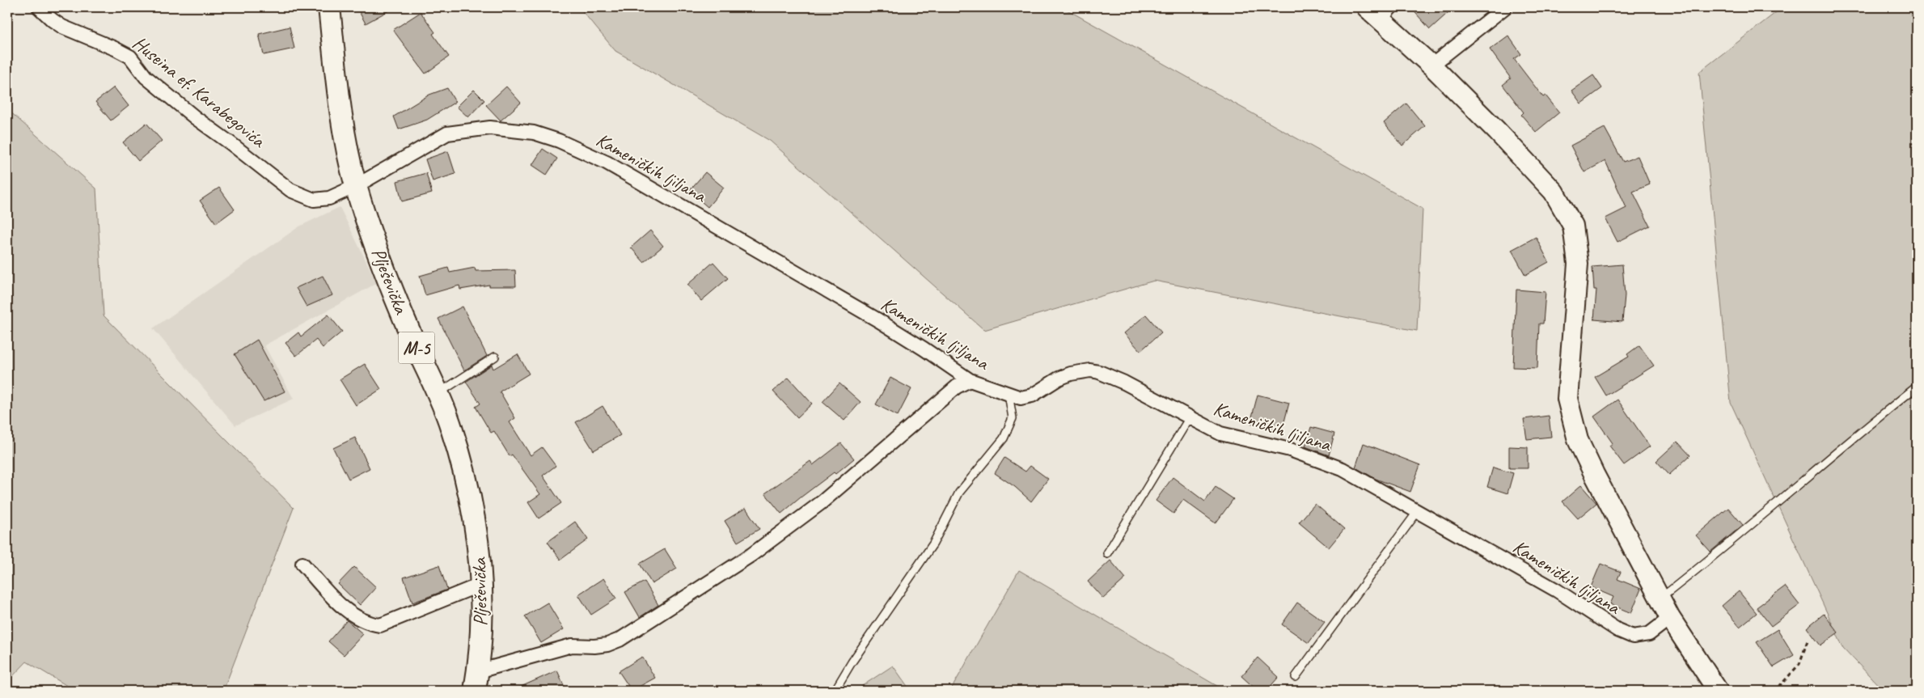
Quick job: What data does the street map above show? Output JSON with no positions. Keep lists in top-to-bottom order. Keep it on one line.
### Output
{"streets":{"main road":["Plješevička","M-5"],"street":["Huseina ef. Karabegovića","Kameničkih ljiljana"]},"crossings":[["Huseina ef. Karabegovića","Kameničkih ljiljana"],["Huseina ef. Karabegovića","Plješevička"],["Kameničkih ljiljana","Plješevička"]]}
